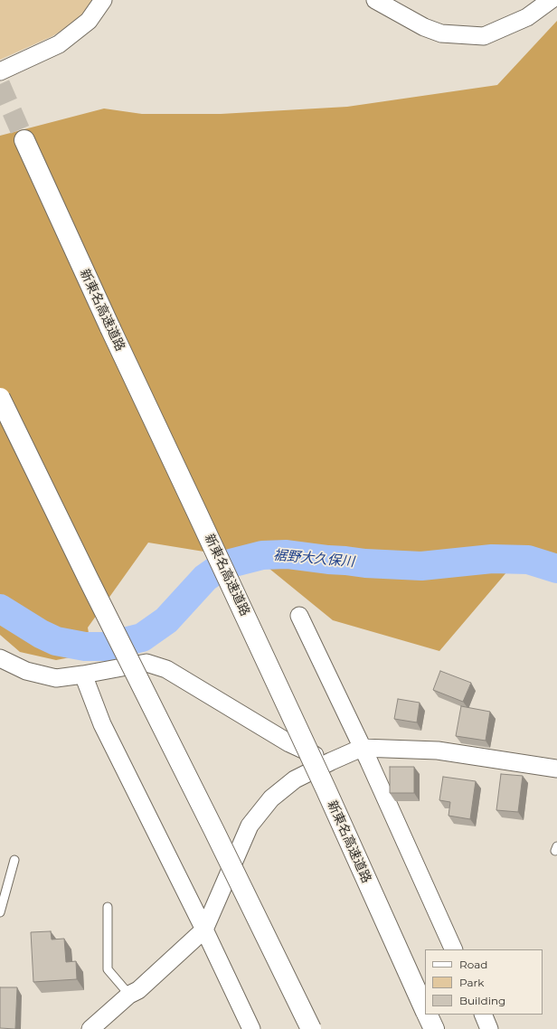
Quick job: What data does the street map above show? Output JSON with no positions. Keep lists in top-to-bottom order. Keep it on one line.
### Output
{"streets":{"highway":["新東名高速道路"]},"water":["裾野大久保川"],"legend":["Road","Park","Building"]}
